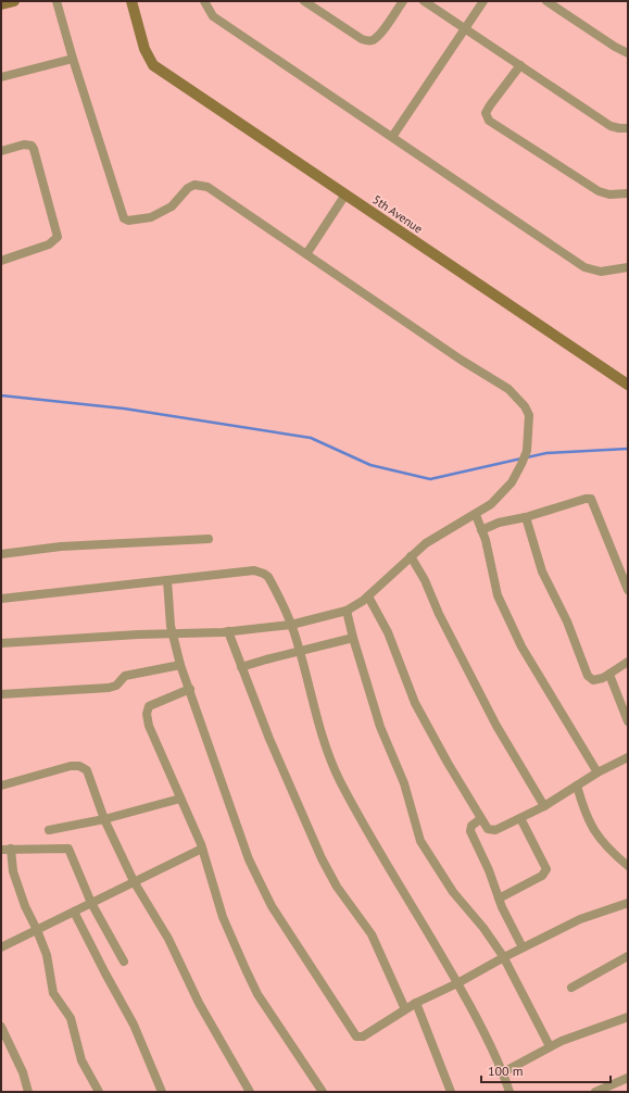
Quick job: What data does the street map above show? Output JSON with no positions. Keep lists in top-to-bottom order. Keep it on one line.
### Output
{"streets":{"street":["5th Avenue"]},"scale_bar":"100 m"}
